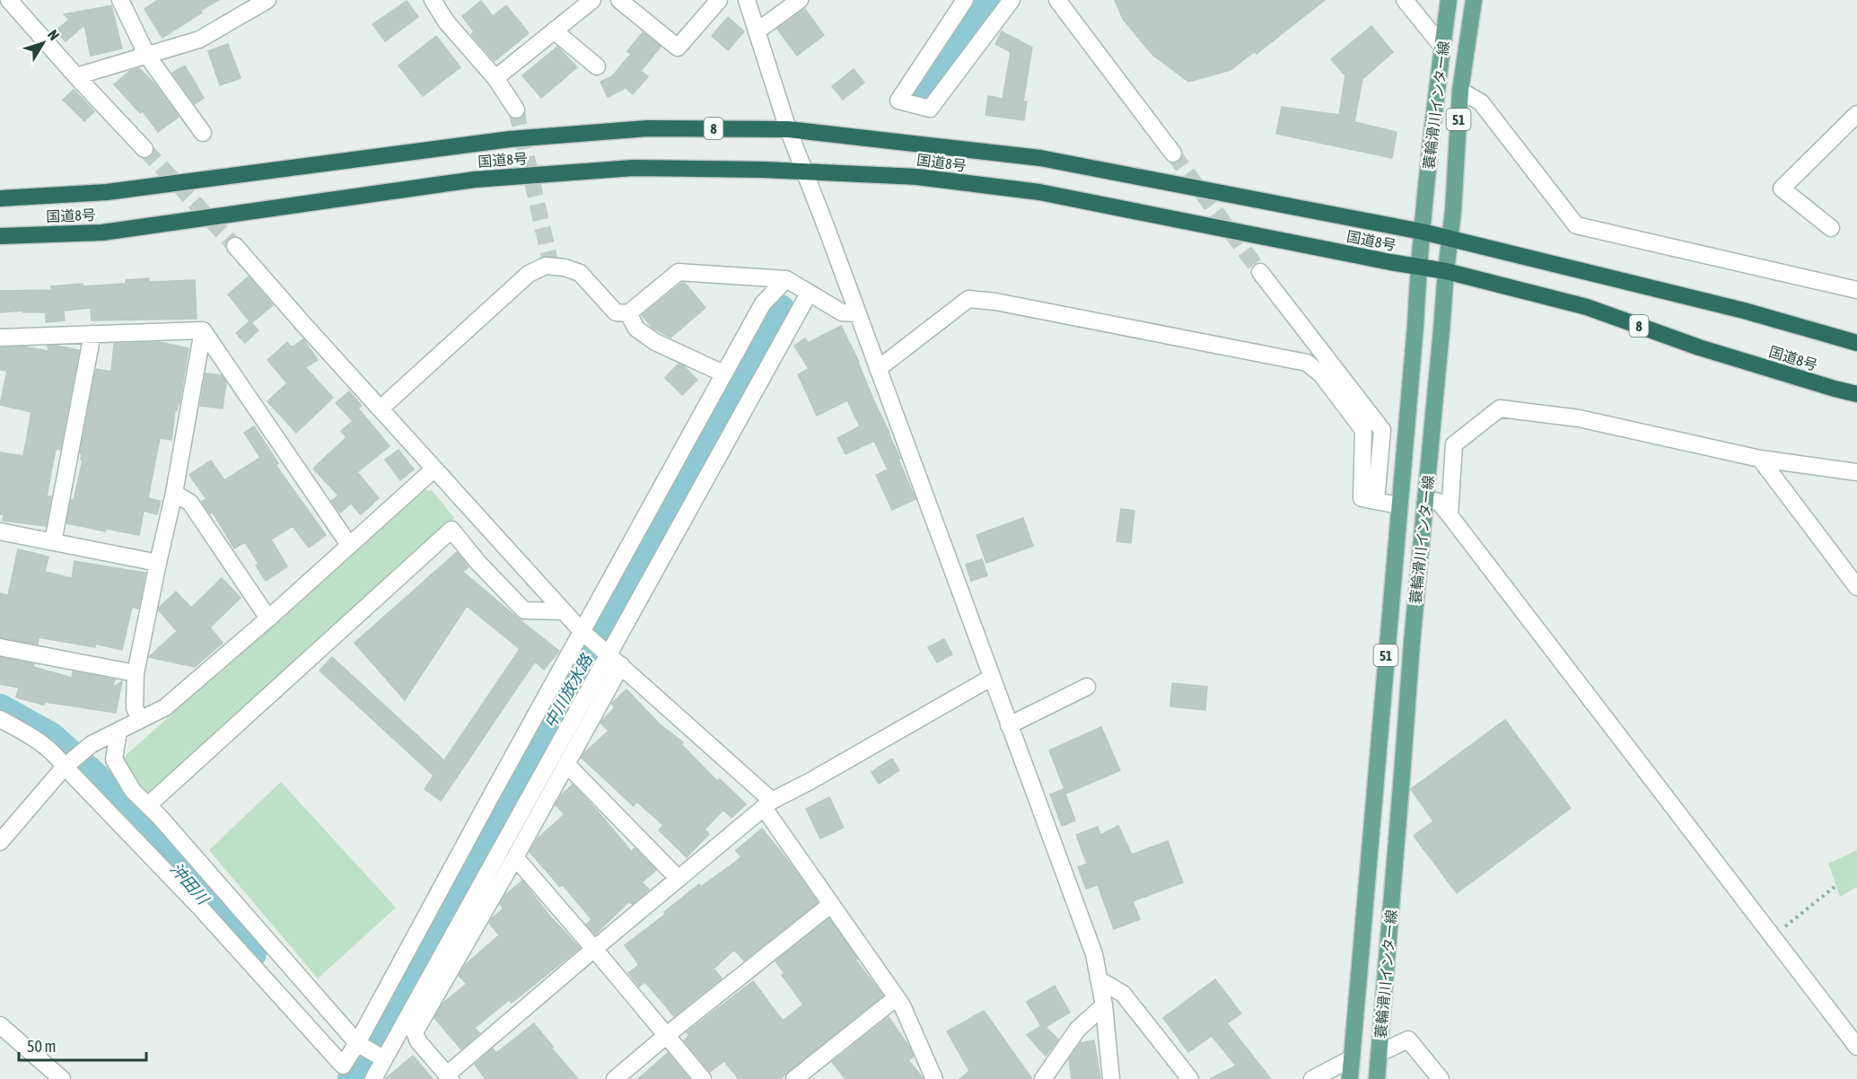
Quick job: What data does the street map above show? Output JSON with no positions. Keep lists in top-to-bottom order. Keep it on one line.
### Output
{"streets":{"highway":["8","国道8号"],"main road":["蓑輪滑川インター線","51"]},"crossings":[["蓑輪滑川インター線","国道8号"]],"water":["中川放水路","沖田川"],"scale_bar":"50 m","north":"top right"}
